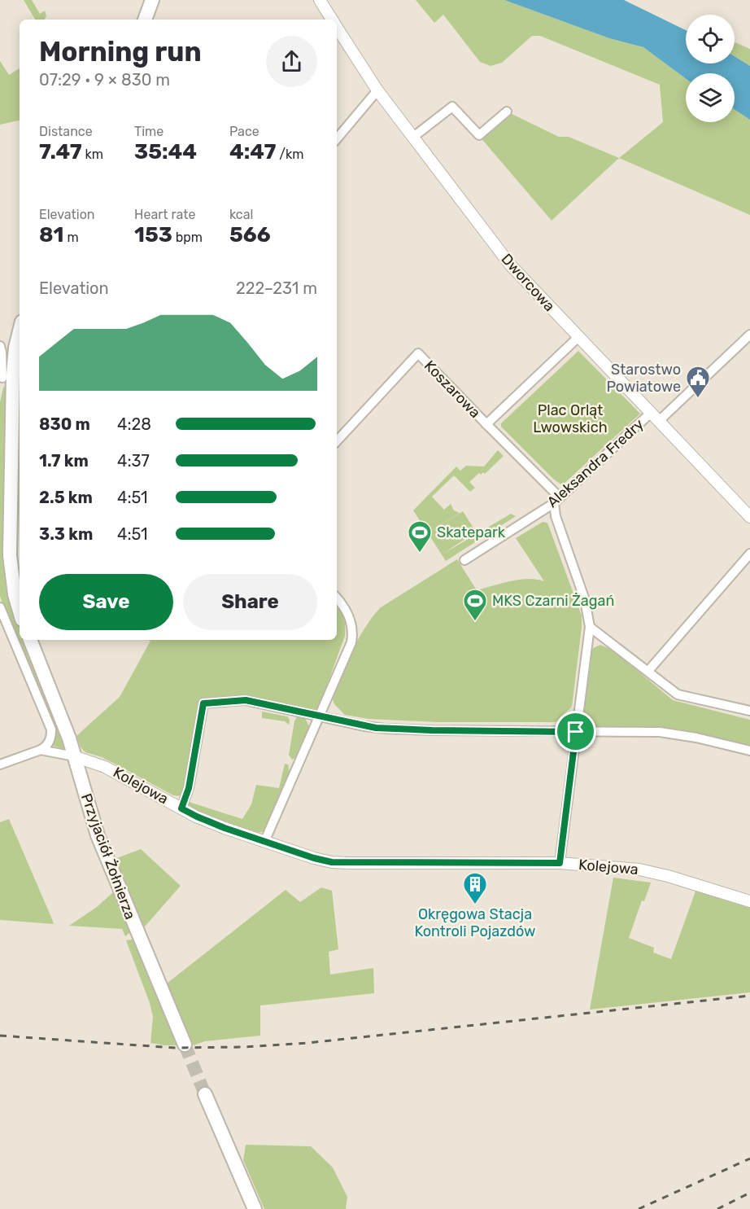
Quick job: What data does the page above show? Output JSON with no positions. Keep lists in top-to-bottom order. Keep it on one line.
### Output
{"streets":{"main road":["Przyjaciół Żołnierza"],"street":["Dworcowa","Koszarowa","Aleksandra Fredry","Kolejowa"]},"crossings":[["Dworcowa","Aleksandra Fredry"],["Kolejowa","Przyjaciół Żołnierza"]],"parks":["Plac Orląt Lwowskich"],"places":{"public building":["Starostwo Powiatowe"],"sports":["Skatepark","MKS Czarni Żagań"],"building":["Okręgowa Stacja Kontroli Pojazdów"]},"page":{"heading":["Morning run","07:29 · 9 × 830 m"],"stats":[["Distance","7.47 km"],["Time","35:44"],["Pace","4:47 /km"],["Elevation","81 m"],["Heart rate","153 bpm"],["kcal","566"]],"chart":["Elevation","222–231 m"],"list":[{"name":"830 m","note":"4:28"},{"name":"1.7 km","note":"4:37"},{"name":"2.5 km","note":"4:51"},{"name":"3.3 km","note":"4:51"}],"buttons":["Save","Share"]}}
